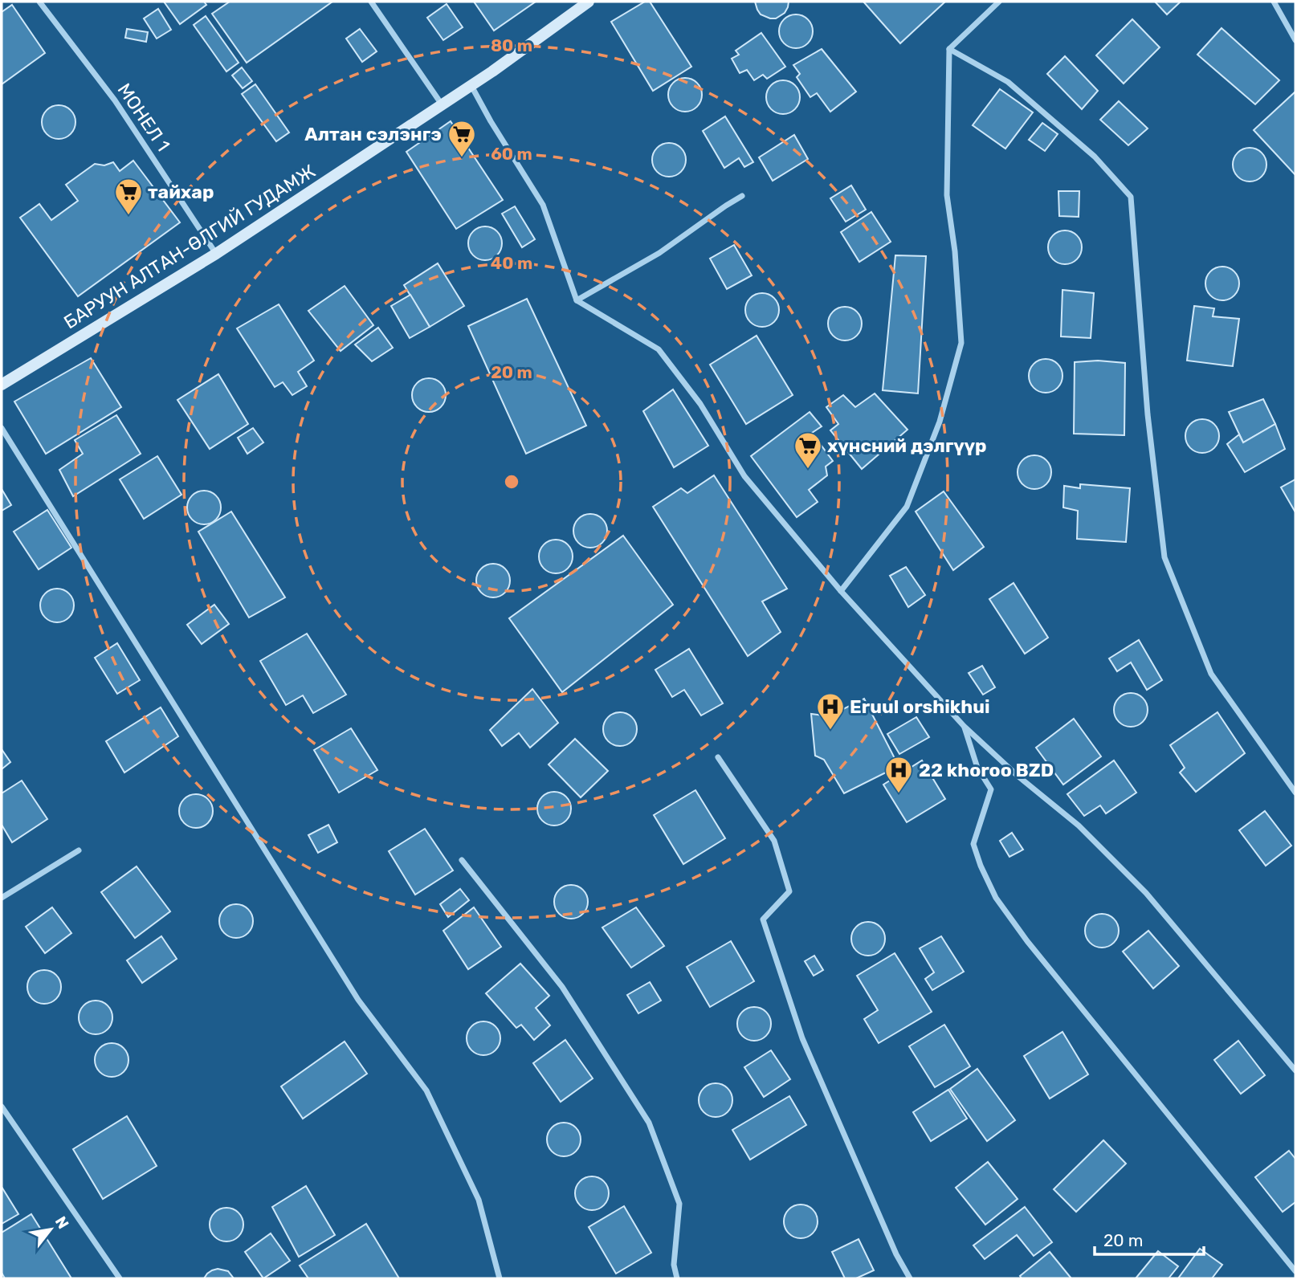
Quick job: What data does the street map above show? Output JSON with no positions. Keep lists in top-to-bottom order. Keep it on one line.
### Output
{"streets":{"main road":["БАРУУН АЛТАН-ӨЛГИЙ ГУДАМЖ"],"street":["МОНЕЛ 1"]},"crossings":[["МОНЕЛ 1","БАРУУН АЛТАН-ӨЛГИЙ ГУДАМЖ"]],"places":{"supermarket":["Алтан сэлэнгэ","тайхар","хүнсний дэлгүүр"],"hospital":["Eruul orshikhui","22 khoroo BZD"]},"scale_bar":"20 m","north":"top right","rings":["80 m","60 m","40 m","20 m"]}
